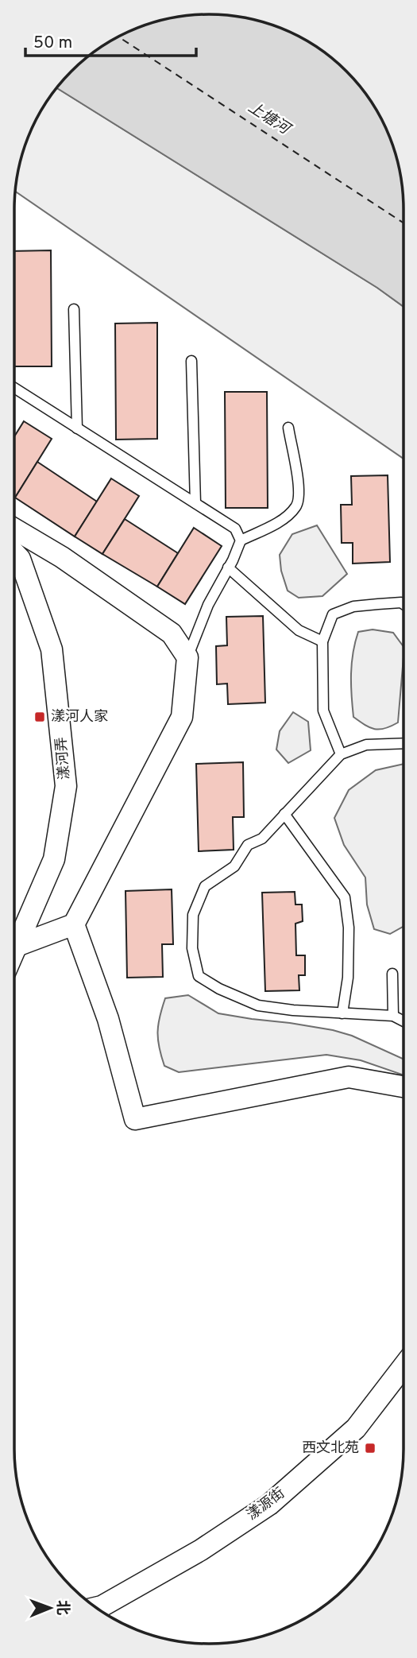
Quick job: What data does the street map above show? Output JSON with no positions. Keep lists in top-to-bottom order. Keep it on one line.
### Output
{"streets":{"street":["漾河弄","漾源街"]},"water":["上塘河"],"places":{"transit":["漾河人家","西文北苑"]},"scale_bar":"50 m","north":"right"}
